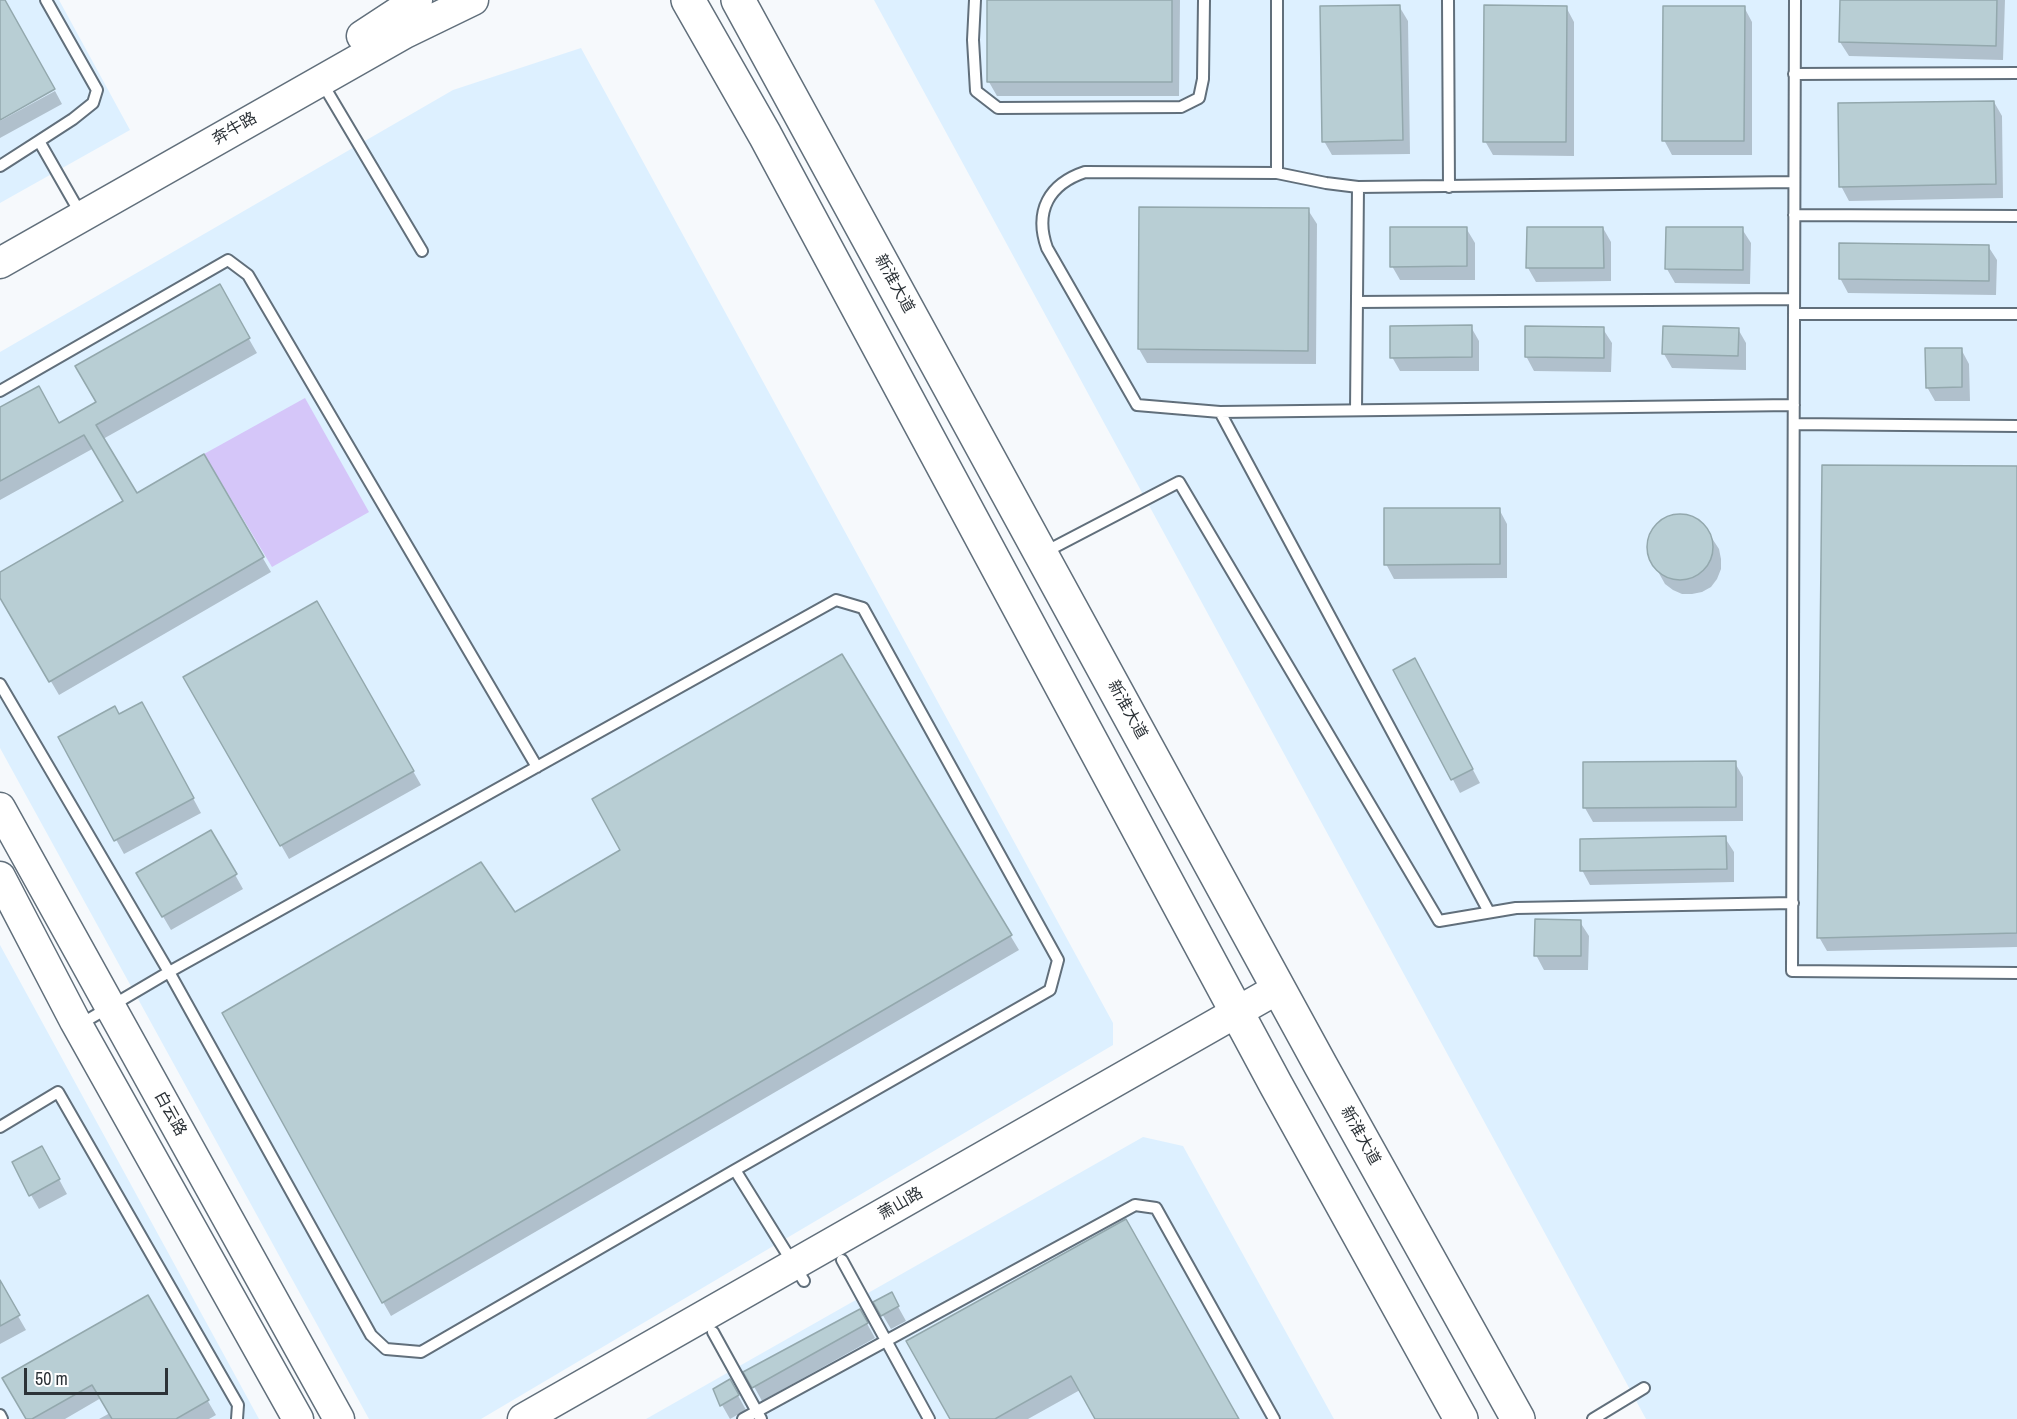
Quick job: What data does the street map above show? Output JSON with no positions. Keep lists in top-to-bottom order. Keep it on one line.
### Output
{"streets":{"main road":["新淮大道"],"street":["奔牛路","白云路","萧山路"]},"crossings":[["新淮大道","萧山路"]],"scale_bar":"50 m"}
